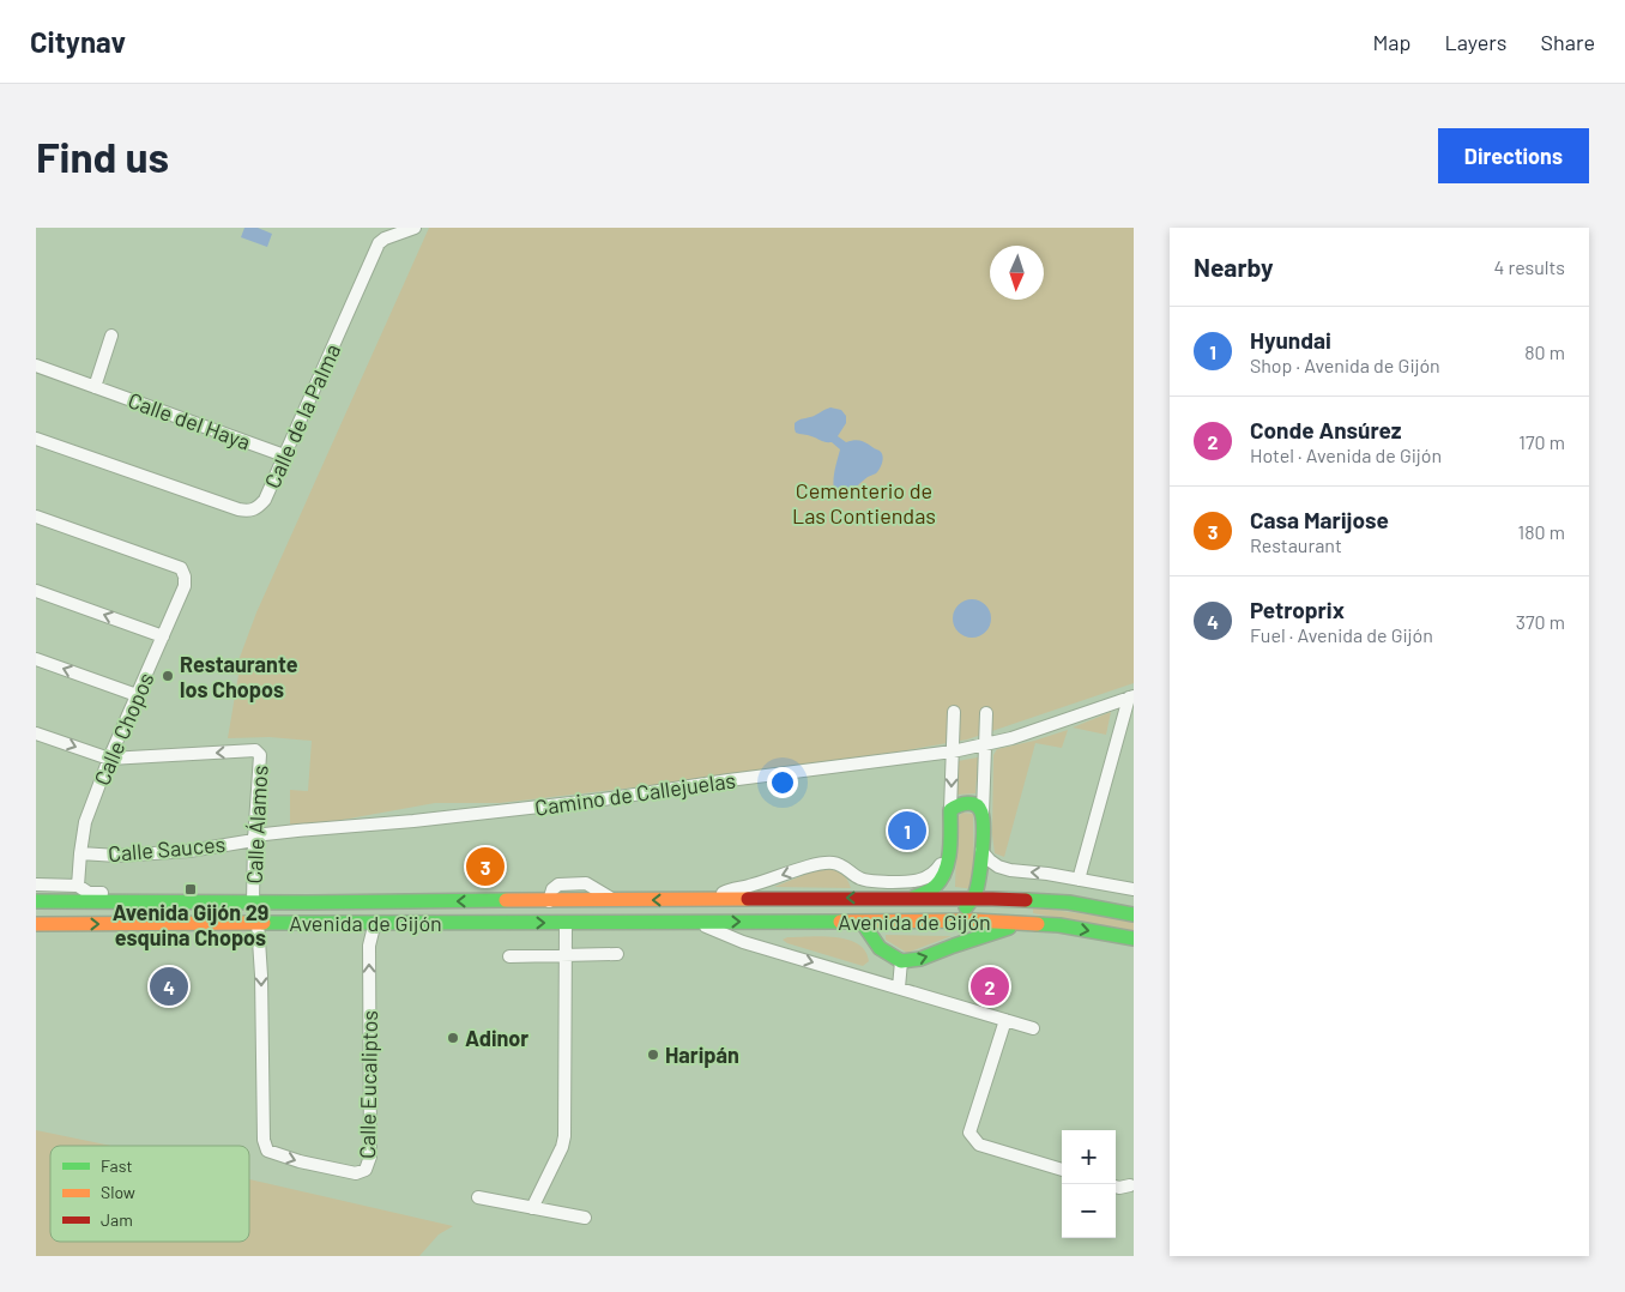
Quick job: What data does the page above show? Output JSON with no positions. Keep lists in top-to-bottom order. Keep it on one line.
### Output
{"streets":{"highway":["Avenida de Gijón"],"street":["Calle de la Palma","Calle del Haya","Calle Chopos","Camino de Callejuelas","Calle Álamos","Calle Sauces","Calle Eucaliptos"]},"crossings":[["Calle de la Palma","Calle del Haya"],["Calle Chopos","Calle Álamos"],["Calle Chopos","Calle Sauces"],["Calle Chopos","Avenida de Gijón"],["Camino de Callejuelas","Calle Álamos"],["Camino de Callejuelas","Calle Sauces"],["Calle Álamos","Calle Sauces"],["Calle Álamos","Avenida de Gijón"],["Avenida de Gijón","Calle Eucaliptos"]],"parks":["Cementerio de Las Contiendas"],"places":{"other":["Restaurante los Chopos","Adinor","Haripán"],"transit":["Avenida Gijón 29 esquina Chopos"]},"legend":["Fast","Slow","Jam"],"north":"bottom","page":{"header":"Citynav","nav":["Map","Layers","Share"],"buttons":"Directions","title":"Find us","heading":["Nearby","4 results"],"list":[{"mark":"1","name":"Hyundai","note":"Shop · Avenida de Gijón","value":"80 m"},{"mark":"2","name":"Conde Ansúrez","note":"Hotel · Avenida de Gijón","value":"170 m"},{"mark":"3","name":"Casa Marijose","note":"Restaurant","value":"180 m"},{"mark":"4","name":"Petroprix","note":"Fuel · Avenida de Gijón","value":"370 m"}],"pins":["1","3","2","4"],"map_buttons":["+","−"]}}
